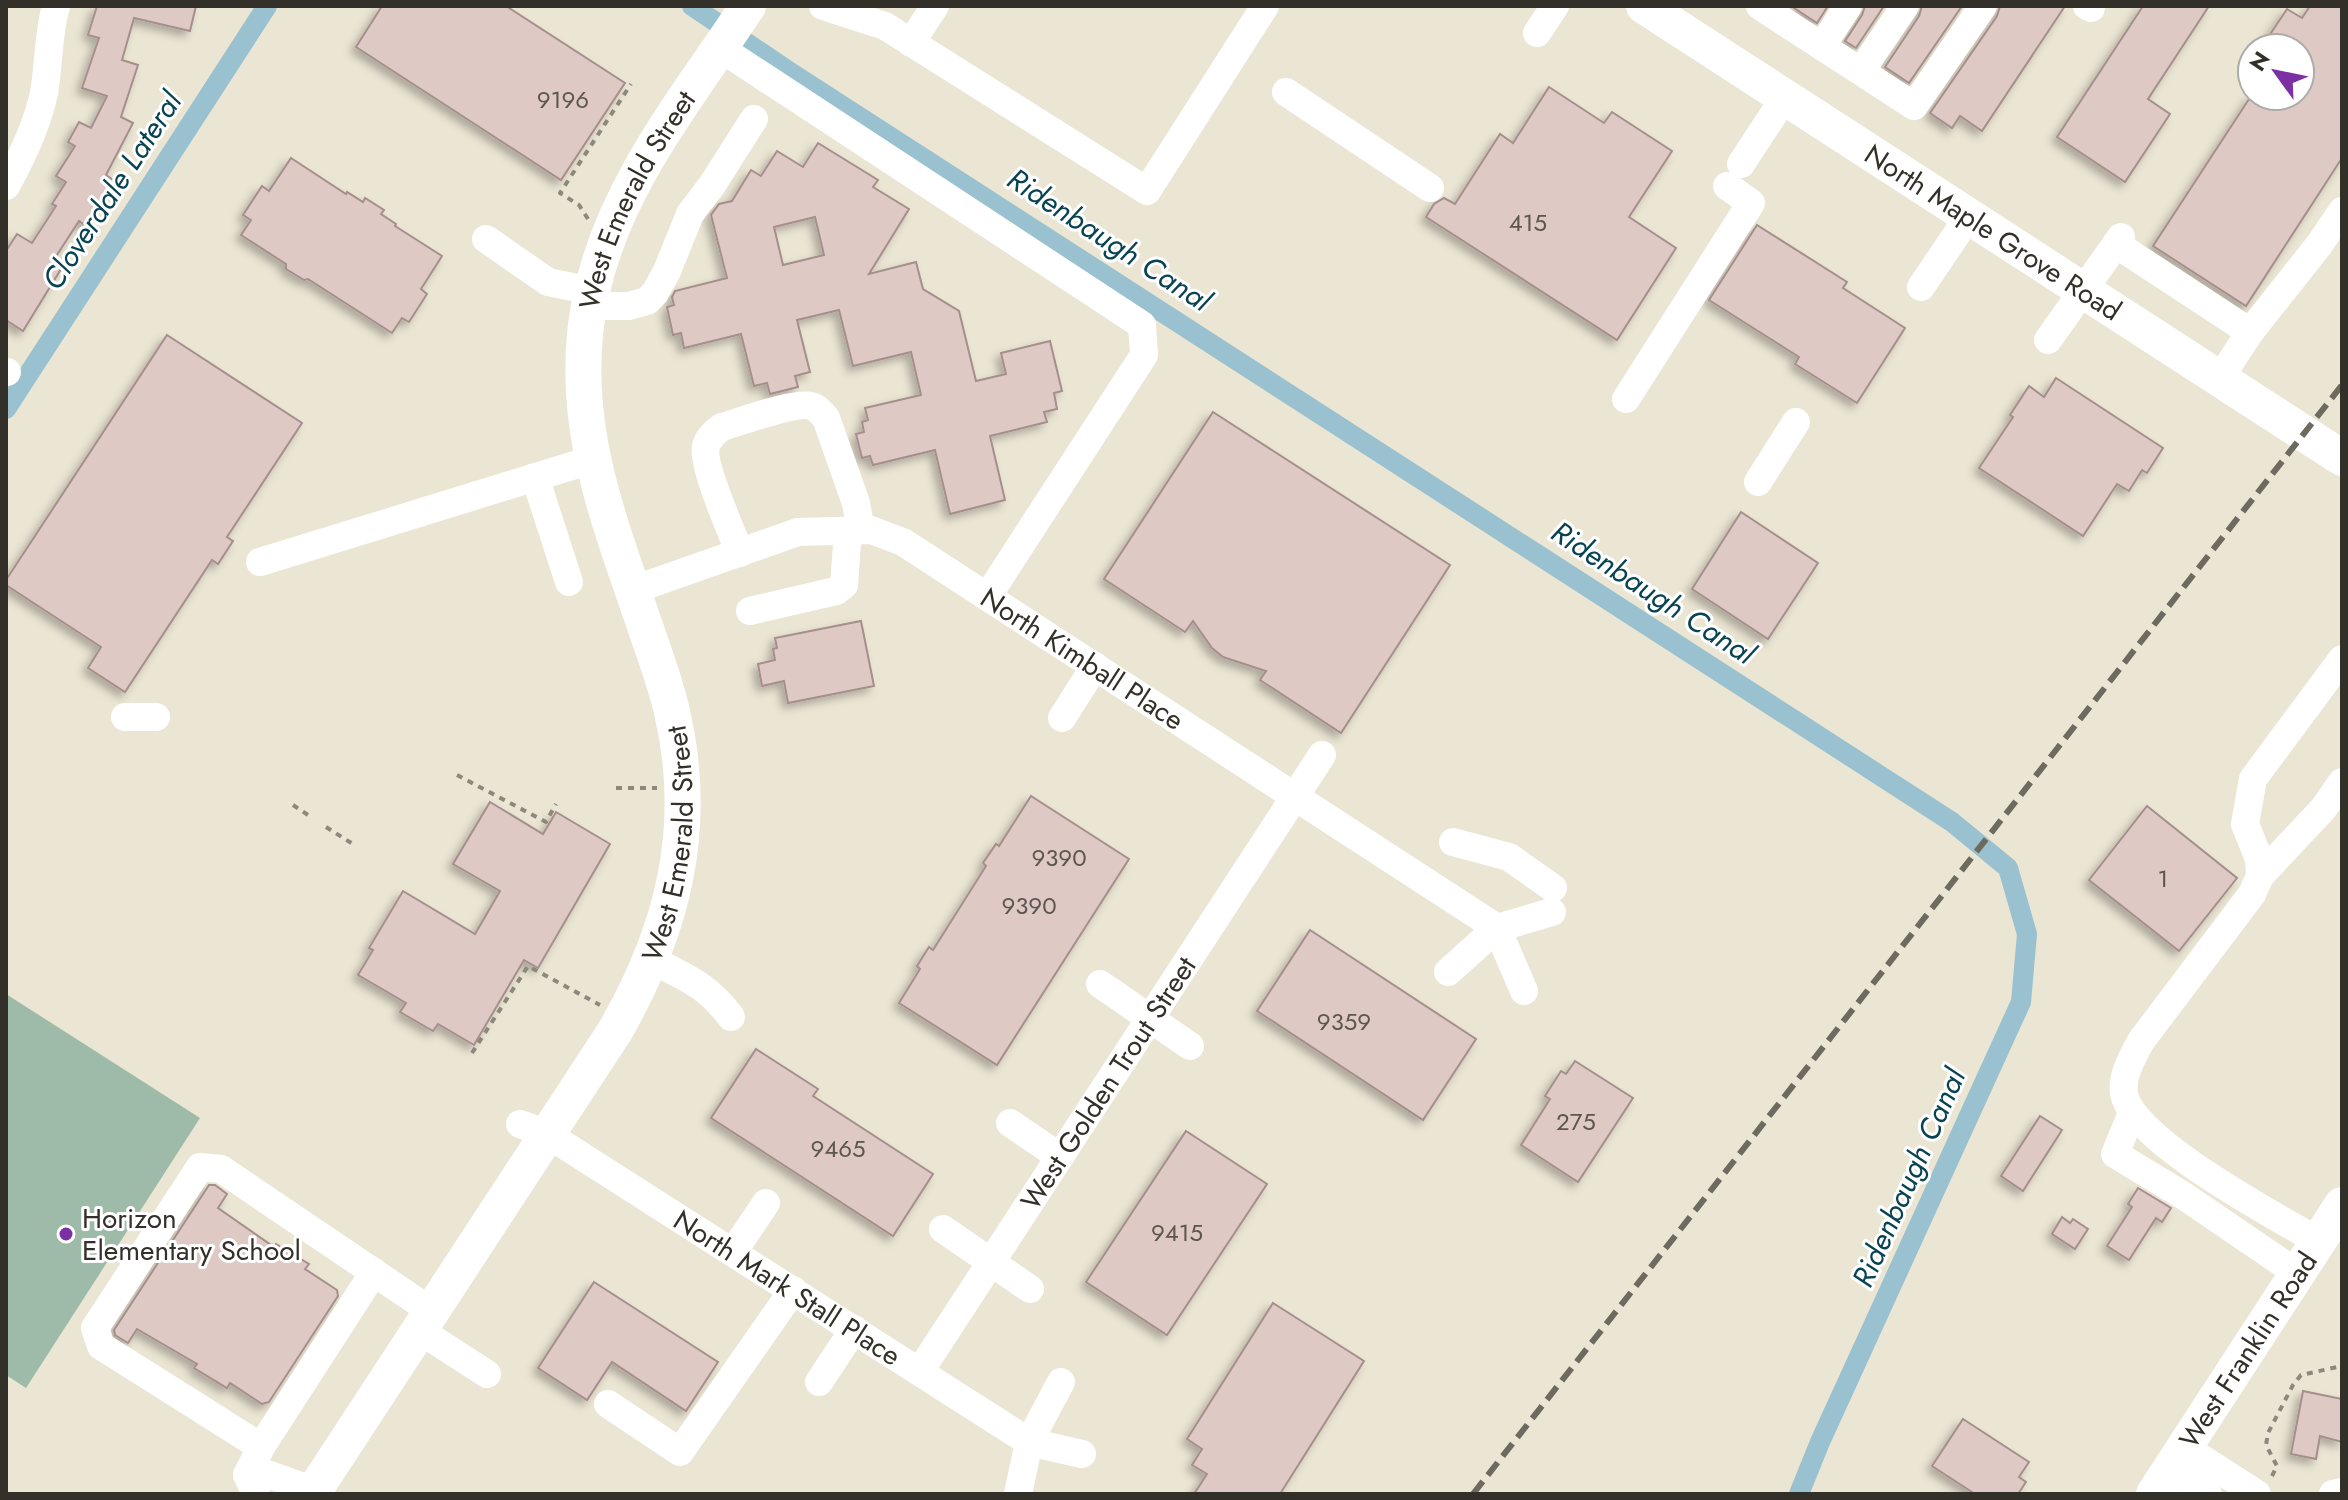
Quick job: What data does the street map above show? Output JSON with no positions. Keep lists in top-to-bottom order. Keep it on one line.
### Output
{"streets":{"main road":["West Emerald Street","North Maple Grove Road","West Franklin Road"],"street":["North Kimball Place","West Golden Trout Street","North Mark Stall Place"]},"crossings":[["West Emerald Street","North Kimball Place"],["West Emerald Street","North Mark Stall Place"],["North Kimball Place","West Golden Trout Street"],["West Golden Trout Street","North Mark Stall Place"]],"water":["Cloverdale Lateral","Ridenbaugh Canal"],"places":["Horizon Elementary School"],"house_numbers":["9196","415","9390","1","9390","9359","275","9465","9415"],"north":"top left"}
